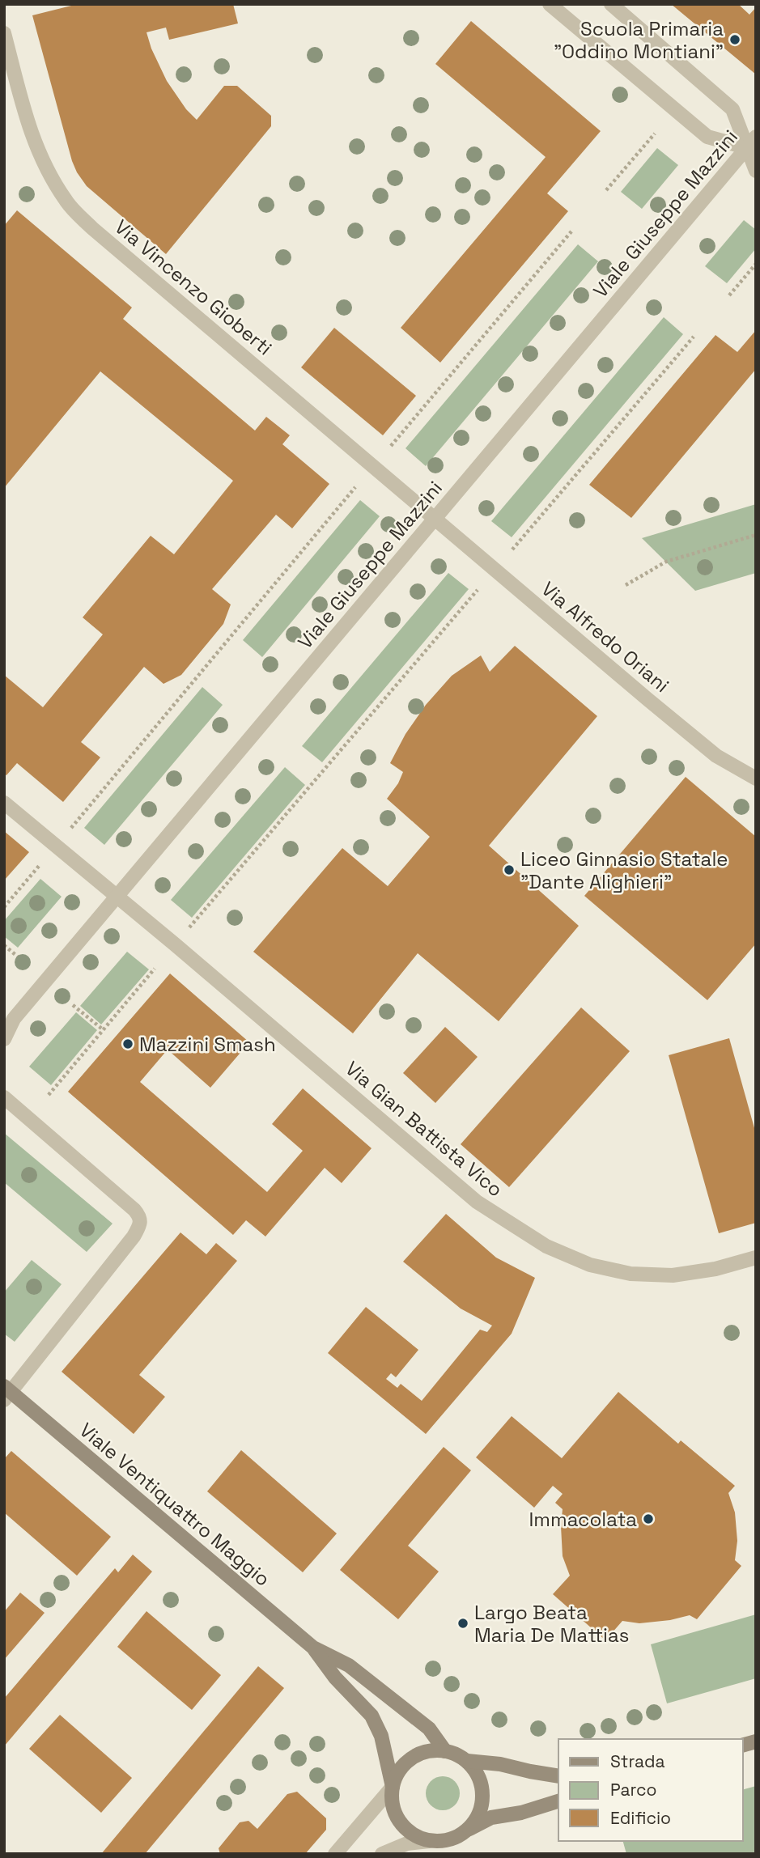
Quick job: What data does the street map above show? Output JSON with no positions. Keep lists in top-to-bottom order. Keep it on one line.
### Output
{"streets":{"main road":["Viale Ventiquattro Maggio"],"street":["Viale Giuseppe Mazzini","Via Vincenzo Gioberti","Via Alfredo Oriani","Via Gian Battista Vico"]},"crossings":[["Viale Giuseppe Mazzini","Via Vincenzo Gioberti"],["Viale Giuseppe Mazzini","Via Alfredo Oriani"],["Viale Giuseppe Mazzini","Via Gian Battista Vico"],["Via Vincenzo Gioberti","Via Alfredo Oriani"]],"places":["Scuola Primaria \"Oddino Montiani\"","Liceo Ginnasio Statale \"Dante Alighieri\"","Mazzini Smash","Immacolata","Largo Beata Maria De Mattias"],"legend":["Strada","Parco","Edificio"]}
